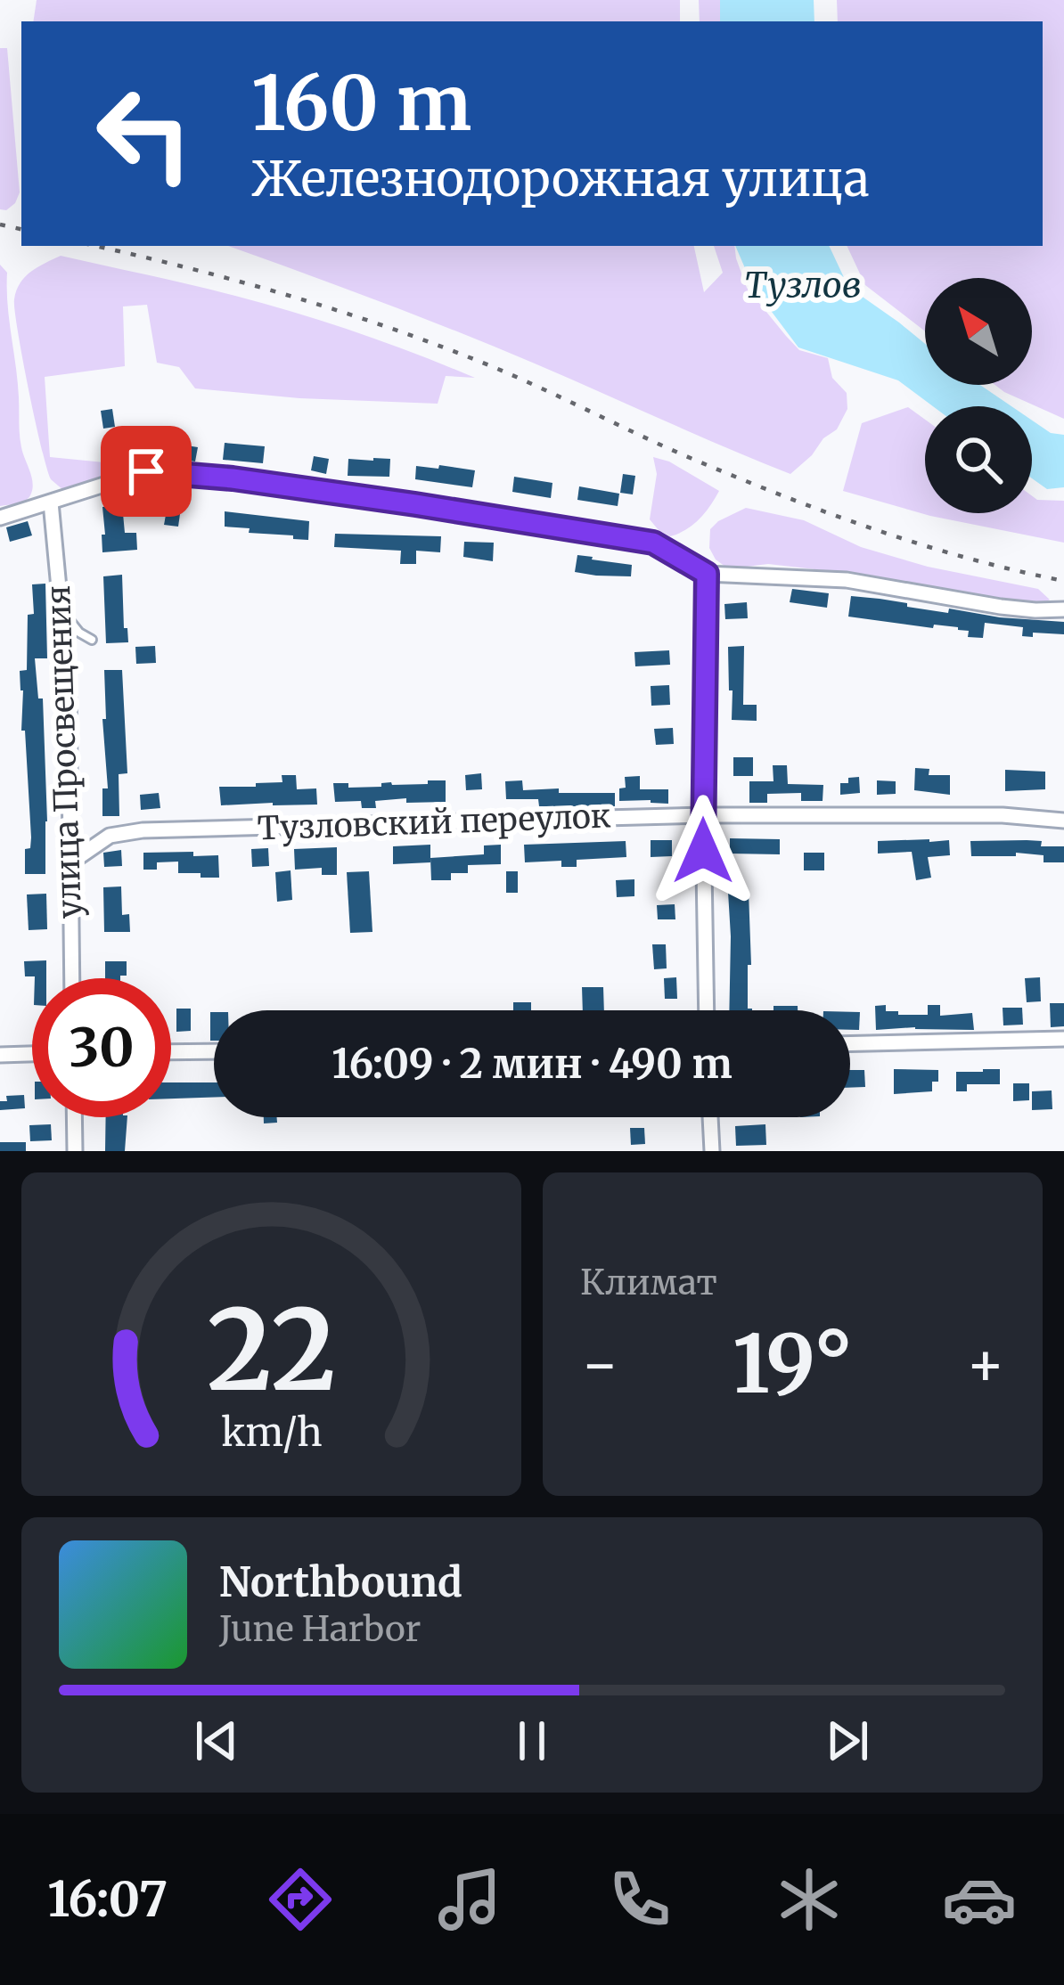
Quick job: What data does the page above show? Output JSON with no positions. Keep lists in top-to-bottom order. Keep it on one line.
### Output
{"streets":{"street":["улица Просвещения","Тузловский переулок"]},"crossings":[["улица Просвещения","Тузловский переулок"]],"water":["Тузлов"],"north":"top left","page":{"turn":["160 m","Железнодорожная улица"],"limit":"30","trip":"16:09 · 2 мин · 490 m","tile":"Климат","heat":["−","19°","+"],"song":["Northbound","June Harbor"],"tabs":"16:07","gauge":["22","km/h"]}}
